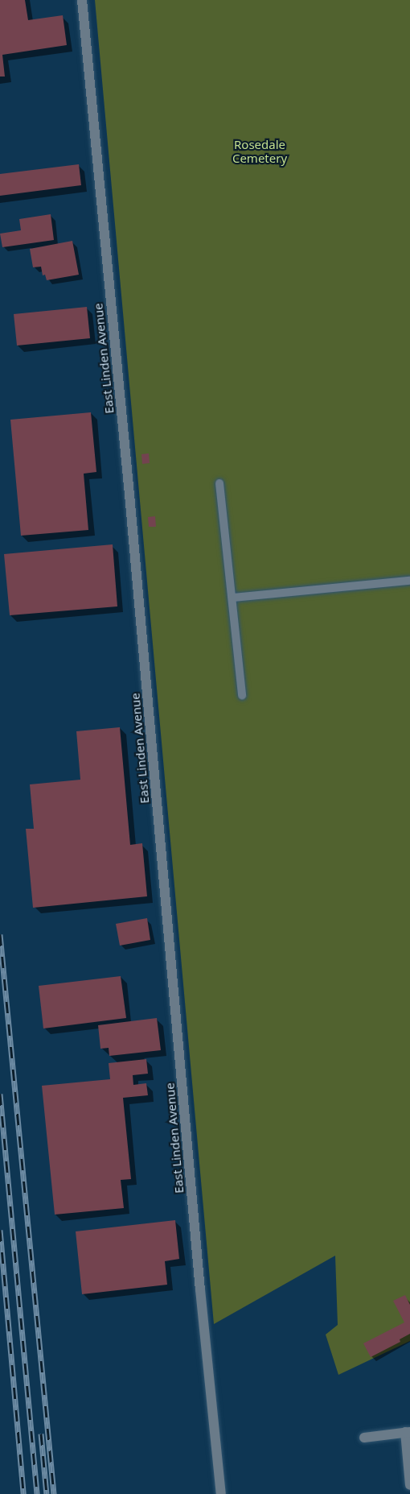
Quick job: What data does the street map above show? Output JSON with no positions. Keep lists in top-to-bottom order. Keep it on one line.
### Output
{"streets":{"street":["East Linden Avenue"]},"parks":["Rosedale Cemetery"]}
